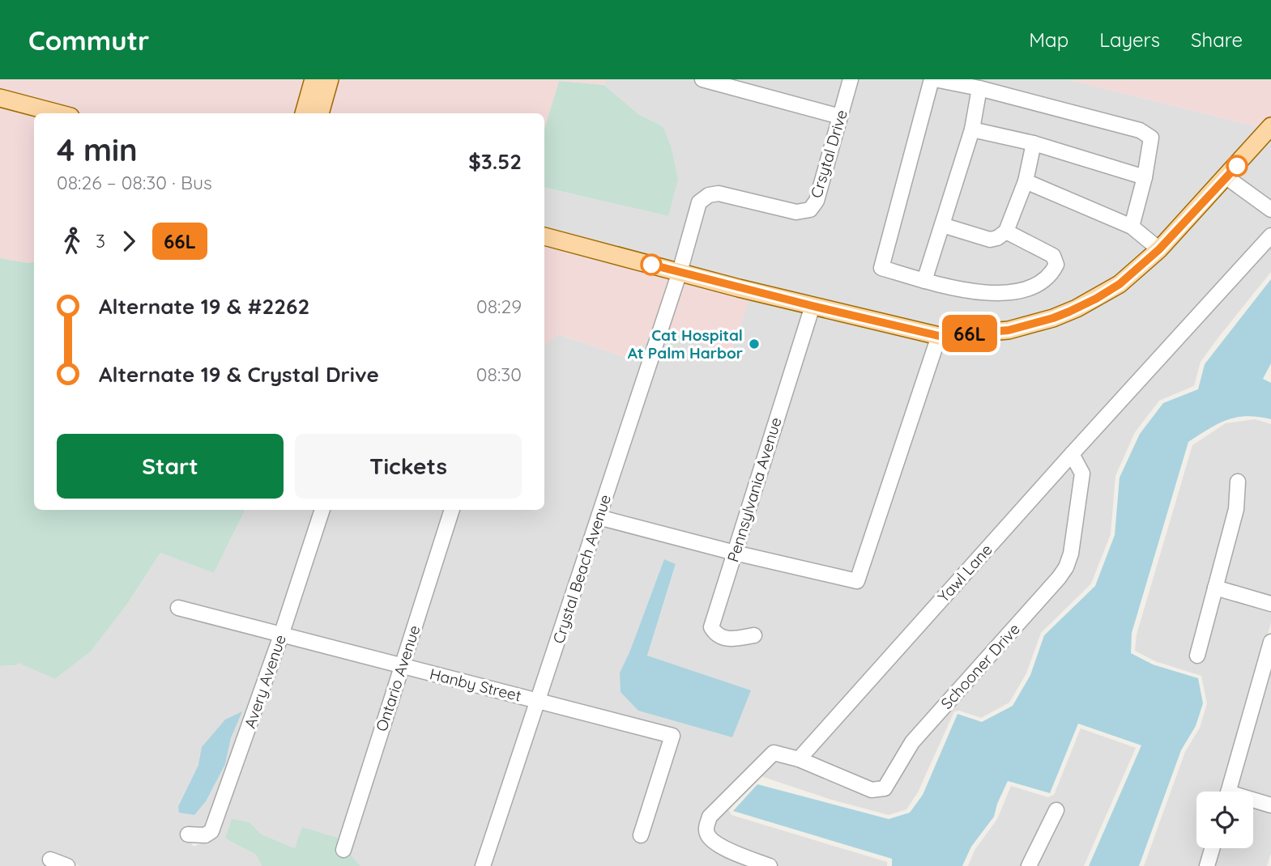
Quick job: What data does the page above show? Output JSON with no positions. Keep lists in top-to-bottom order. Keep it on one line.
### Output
{"streets":{"street":["Crsytal Drive","Pennsylvania Avenue","Crystal Beach Avenue","Yawl Lane","Schooner Drive","Ontario Avenue","Avery Avenue","Hanby Street"]},"crossings":[["Crsytal Drive","Crystal Beach Avenue"],["Crystal Beach Avenue","Hanby Street"],["Yawl Lane","Schooner Drive"],["Ontario Avenue","Hanby Street"],["Avery Avenue","Hanby Street"]],"places":["Cat Hospital At Palm Harbor"],"lines":["bus line 66L"],"page":{"header":"Commutr","nav":["Map","Layers","Share"],"on_map":"66L","heading":["4 min","08:26 – 08:30 · Bus","$3.52"],"legs":["3","66L"],"list":[{"name":"Alternate 19 & #2262","value":"08:29"},{"name":"Alternate 19 & Crystal Drive","value":"08:30"}],"buttons":["Start","Tickets"]}}
